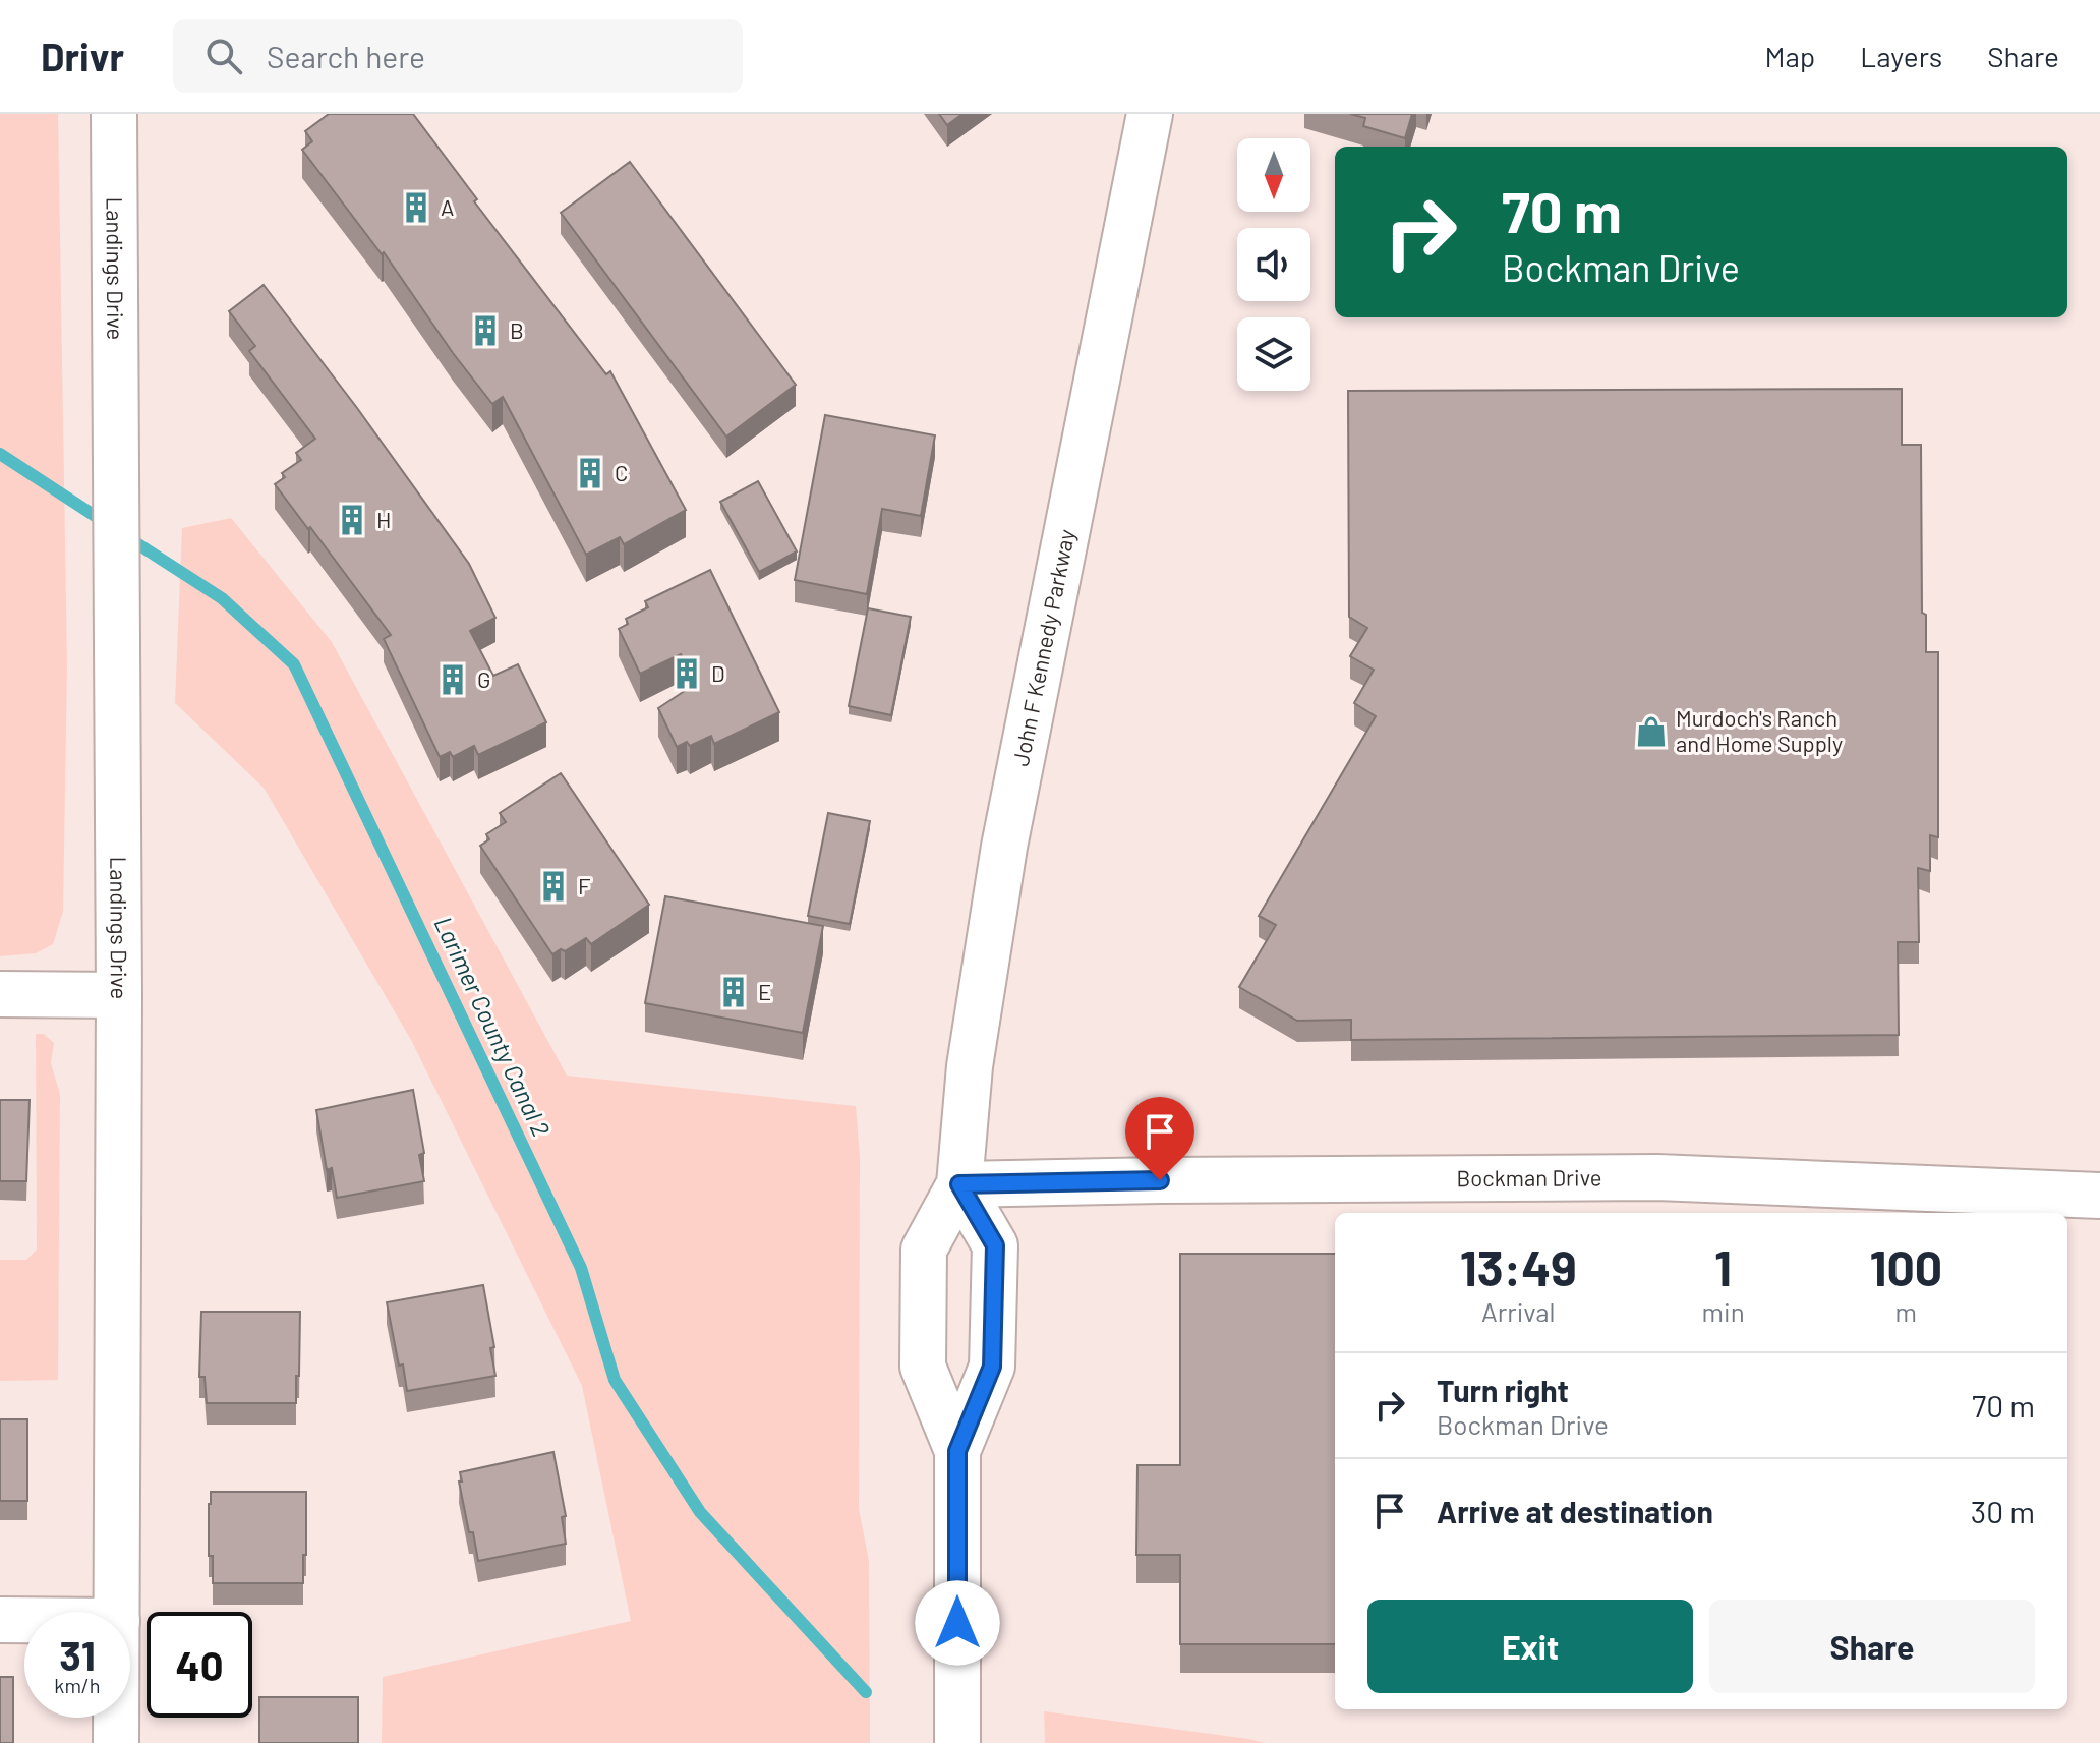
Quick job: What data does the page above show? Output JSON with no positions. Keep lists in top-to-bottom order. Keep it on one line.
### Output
{"streets":{"street":["Landings Drive","John F Kennedy Parkway","Bockman Drive"]},"crossings":[["John F Kennedy Parkway","Bockman Drive"]],"water":["Larimer County Canal 2"],"places":{"building":["A","B","C","H","D","G","F","E"],"shop":["Murdoch's Ranch and Home Supply"]},"north":"bottom","page":{"header":"Drivr","search":"Search here","nav":["Map","Layers","Share"],"turn":["70 m","Bockman Drive"],"eta":["13:49","Arrival","1","min","100","m"],"list":[{"name":"Turn right","note":"Bockman Drive","value":"70 m"},{"name":"Arrive at destination","value":"30 m"}],"buttons":["Exit","Share"],"speed":"31 km/h","limit":"40"}}
